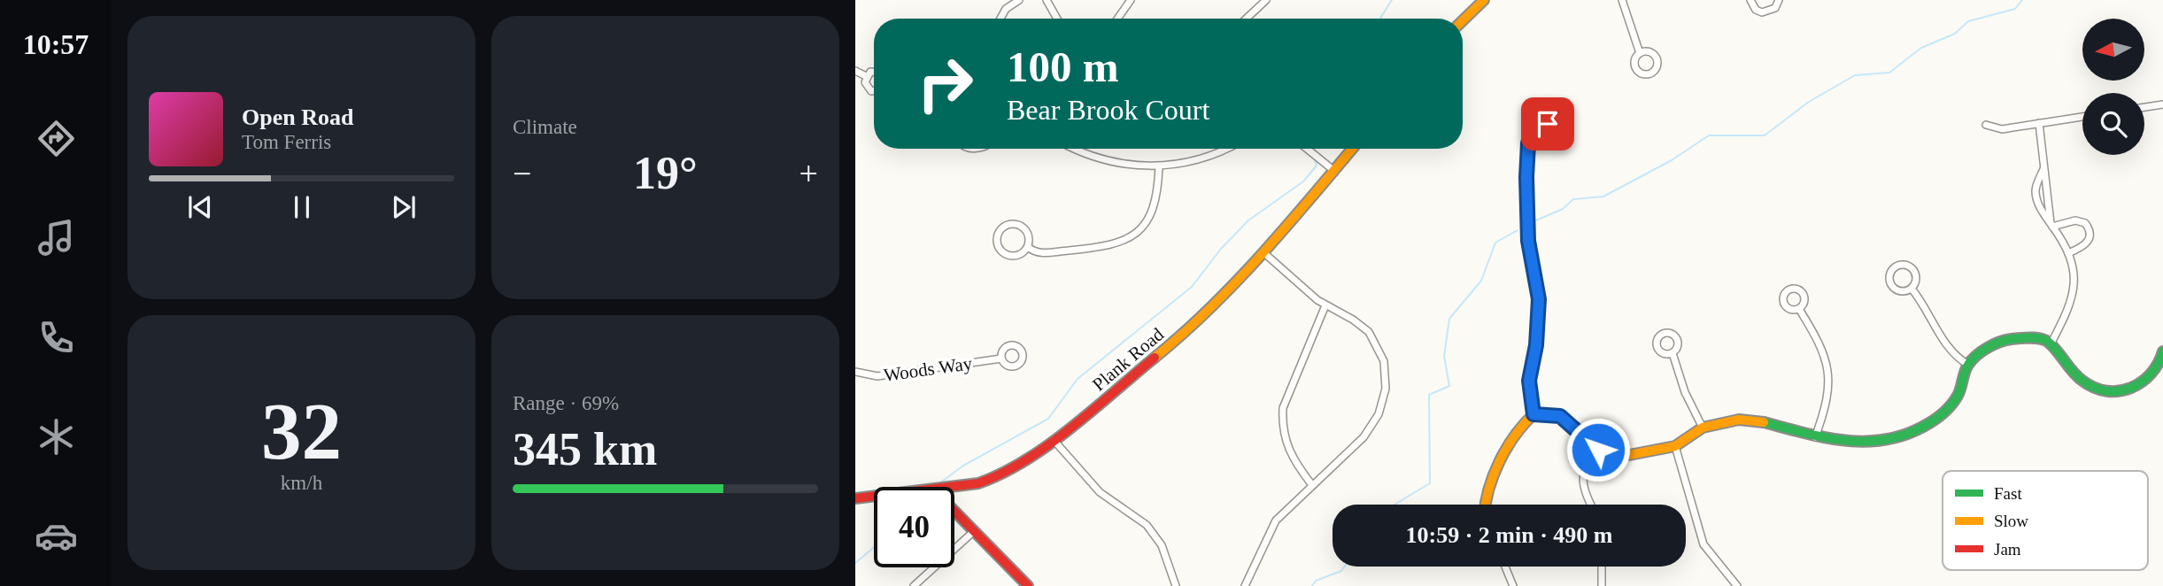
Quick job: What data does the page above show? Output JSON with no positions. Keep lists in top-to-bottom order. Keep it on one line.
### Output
{"streets":{"street":["Plank Road","Woods Way"]},"legend":["Fast","Slow","Jam"],"north":"left","page":{"tabs":"10:57","tile":["Climate",["32","km/h"],["Range · 69%","345 km"]],"turn":["100 m","Bear Brook Court"],"song":["Open Road","Tom Ferris"],"heat":["−","19°","+"],"limit":"40","trip":"10:59 · 2 min · 490 m"}}
